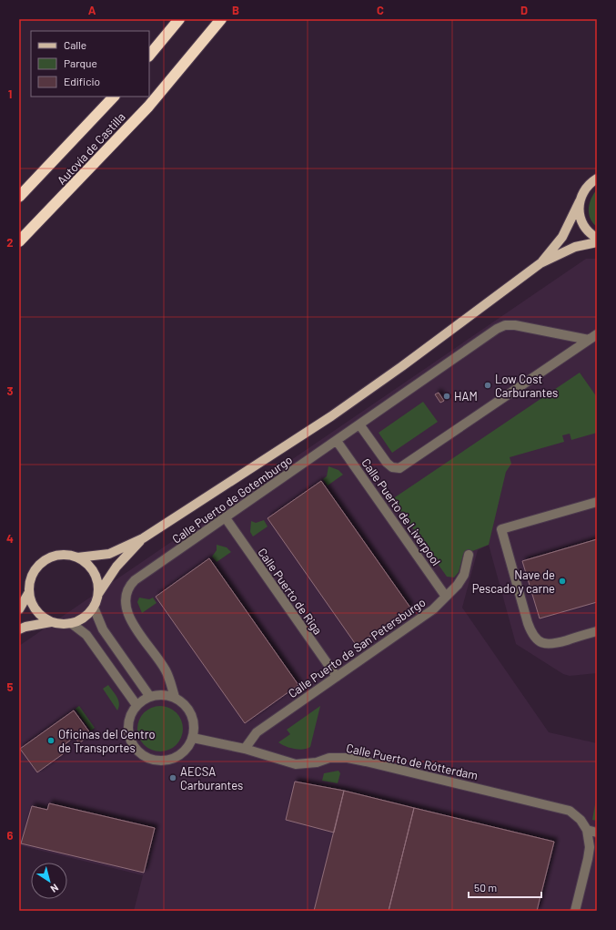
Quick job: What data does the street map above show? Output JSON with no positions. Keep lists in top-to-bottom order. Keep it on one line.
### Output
{"streets":{"highway":["Autovía de Castilla"],"street":["Calle Puerto de Gotemburgo","Calle Puerto de Liverpool","Calle Puerto de Riga","Calle Puerto de San Petersburgo","Calle Puerto de Rótterdam"]},"crossings":[["Calle Puerto de Gotemburgo","Calle Puerto de Liverpool"],["Calle Puerto de Gotemburgo","Calle Puerto de Riga"],["Calle Puerto de Gotemburgo","Calle Puerto de Rótterdam"],["Calle Puerto de Liverpool","Calle Puerto de San Petersburgo"],["Calle Puerto de Riga","Calle Puerto de San Petersburgo"],["Calle Puerto de San Petersburgo","Calle Puerto de Rótterdam"]],"places":["Low Cost Carburantes","HAM","Nave de Pescado y carne","Oficinas del Centro de Transportes","AECSA Carburantes"],"legend":["Calle","Parque","Edificio"],"scale_bar":"50 m","north":"bottom right","grid":{"columns":["A","B","C","D"],"rows":["1","2","3","4","5","6"]}}
